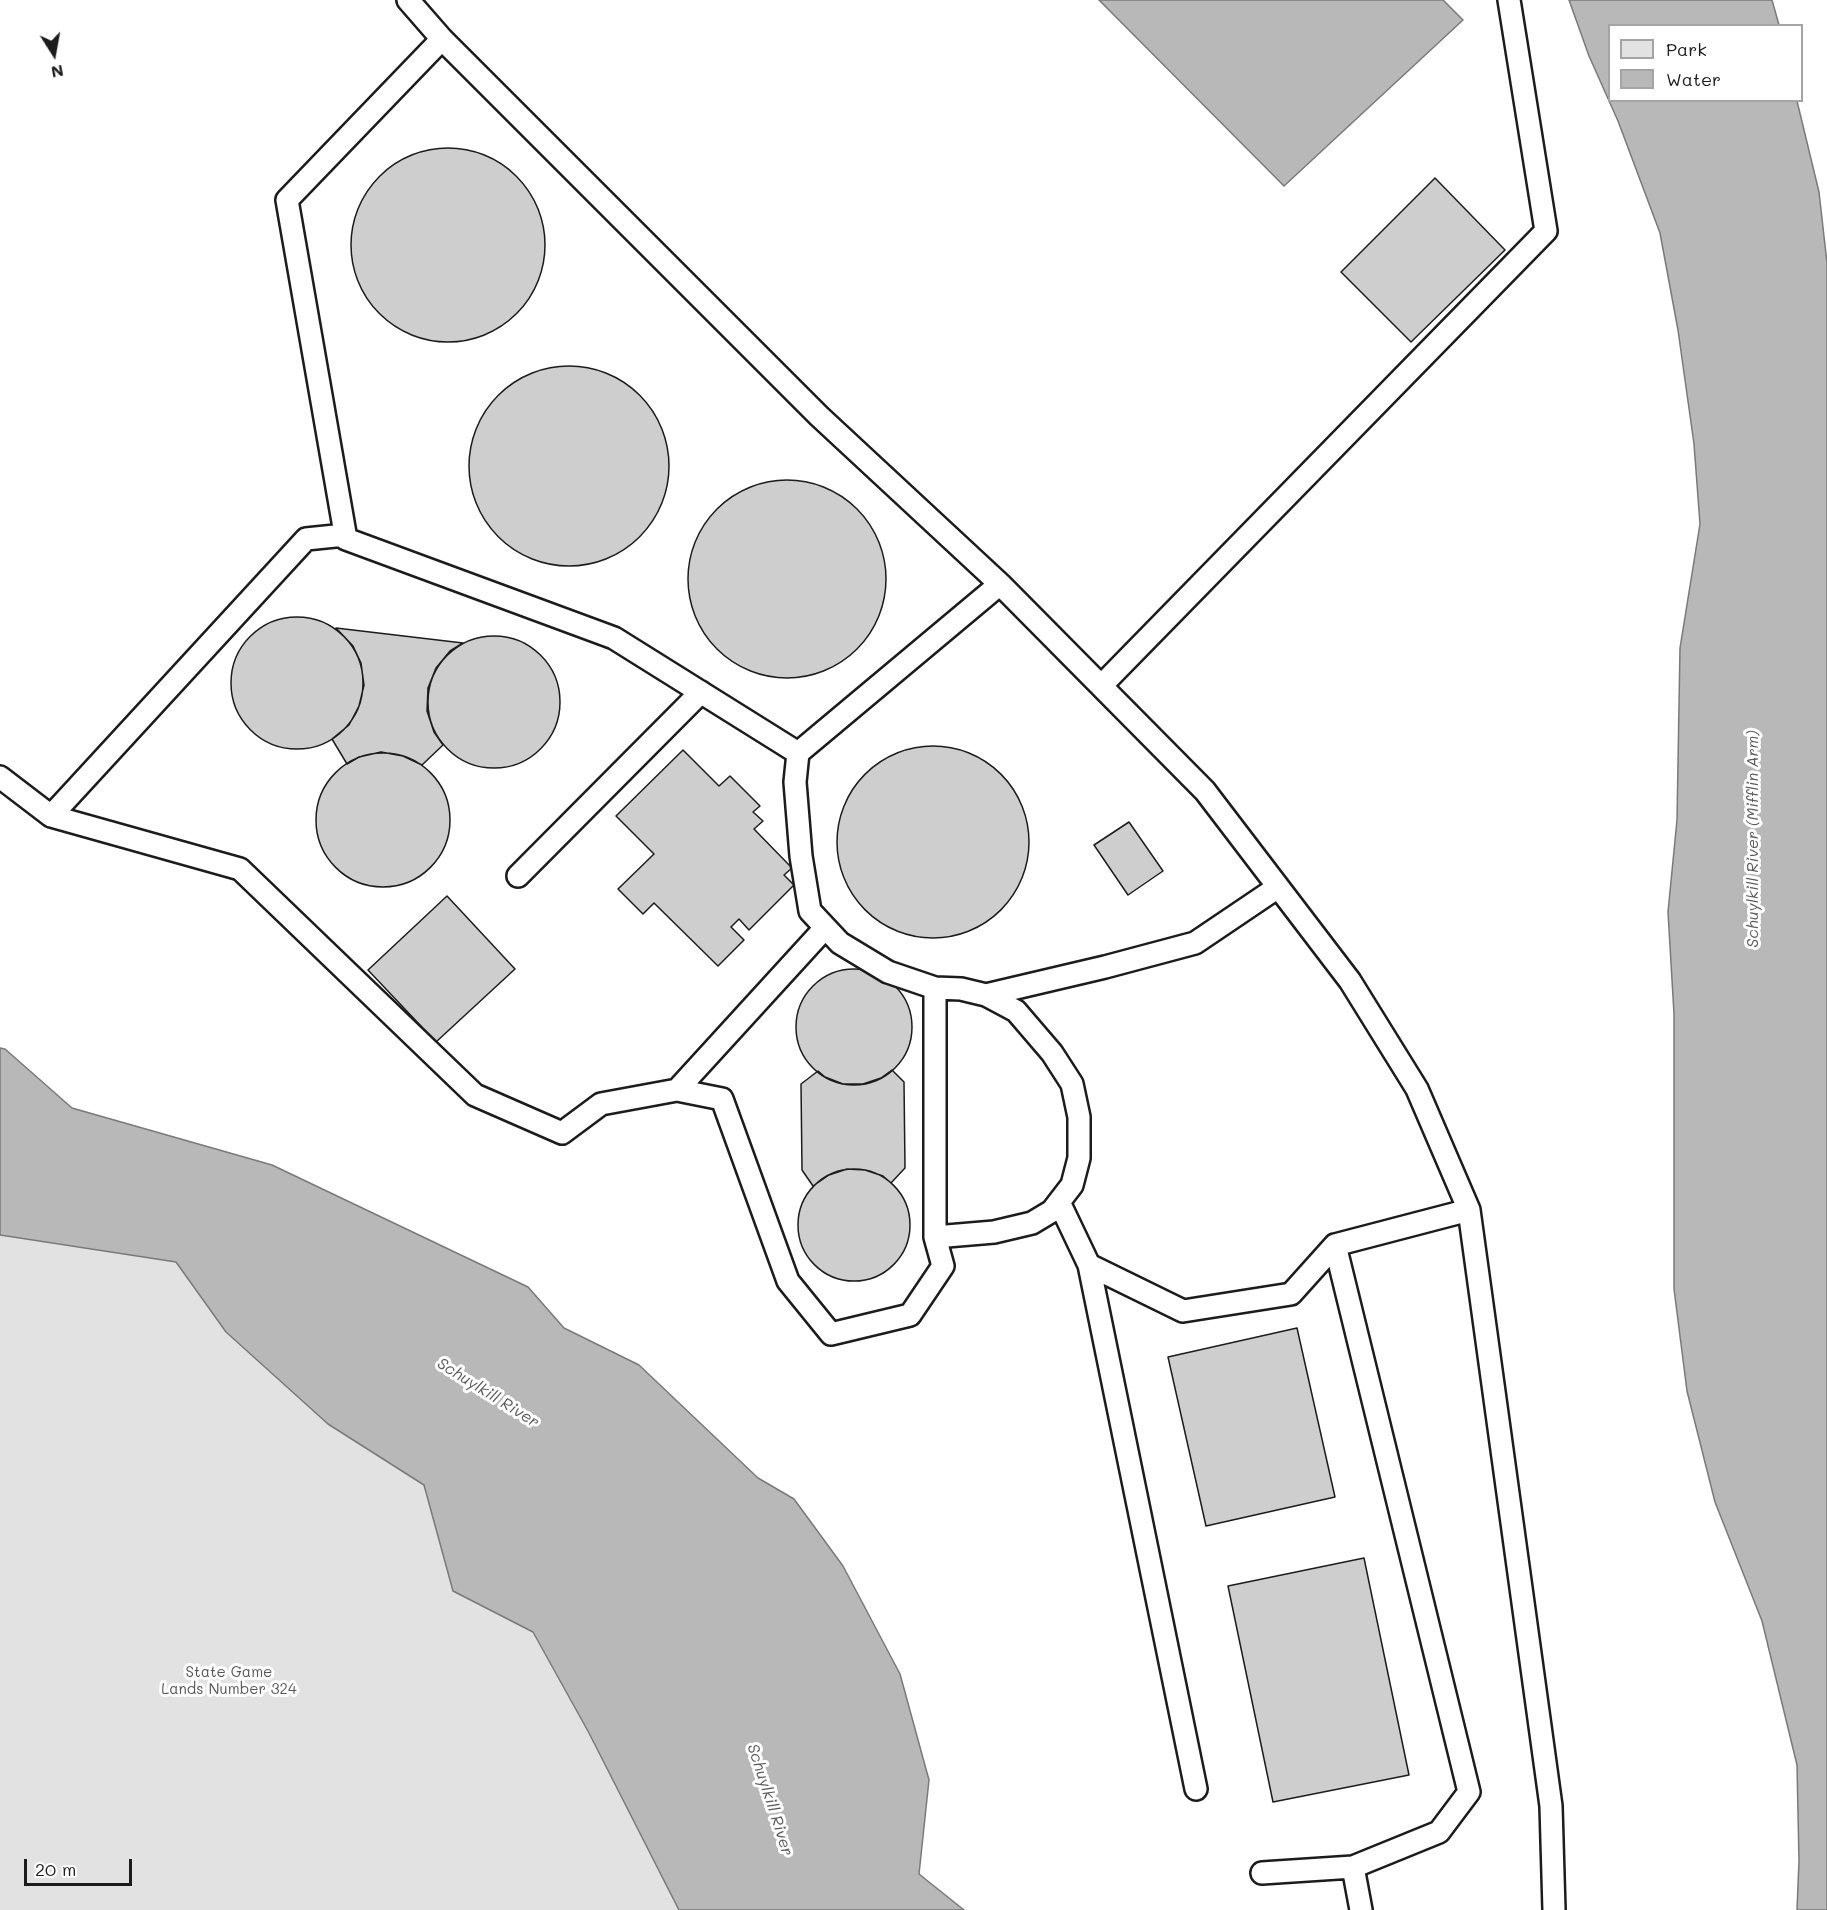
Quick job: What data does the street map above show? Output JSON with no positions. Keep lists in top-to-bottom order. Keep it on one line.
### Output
{"water":["Schuylkill River (Mifflin Arm)","Schuylkill River"],"parks":["State Game Lands Number 324"],"legend":["Park","Water"],"scale_bar":"20 m","north":"bottom"}
